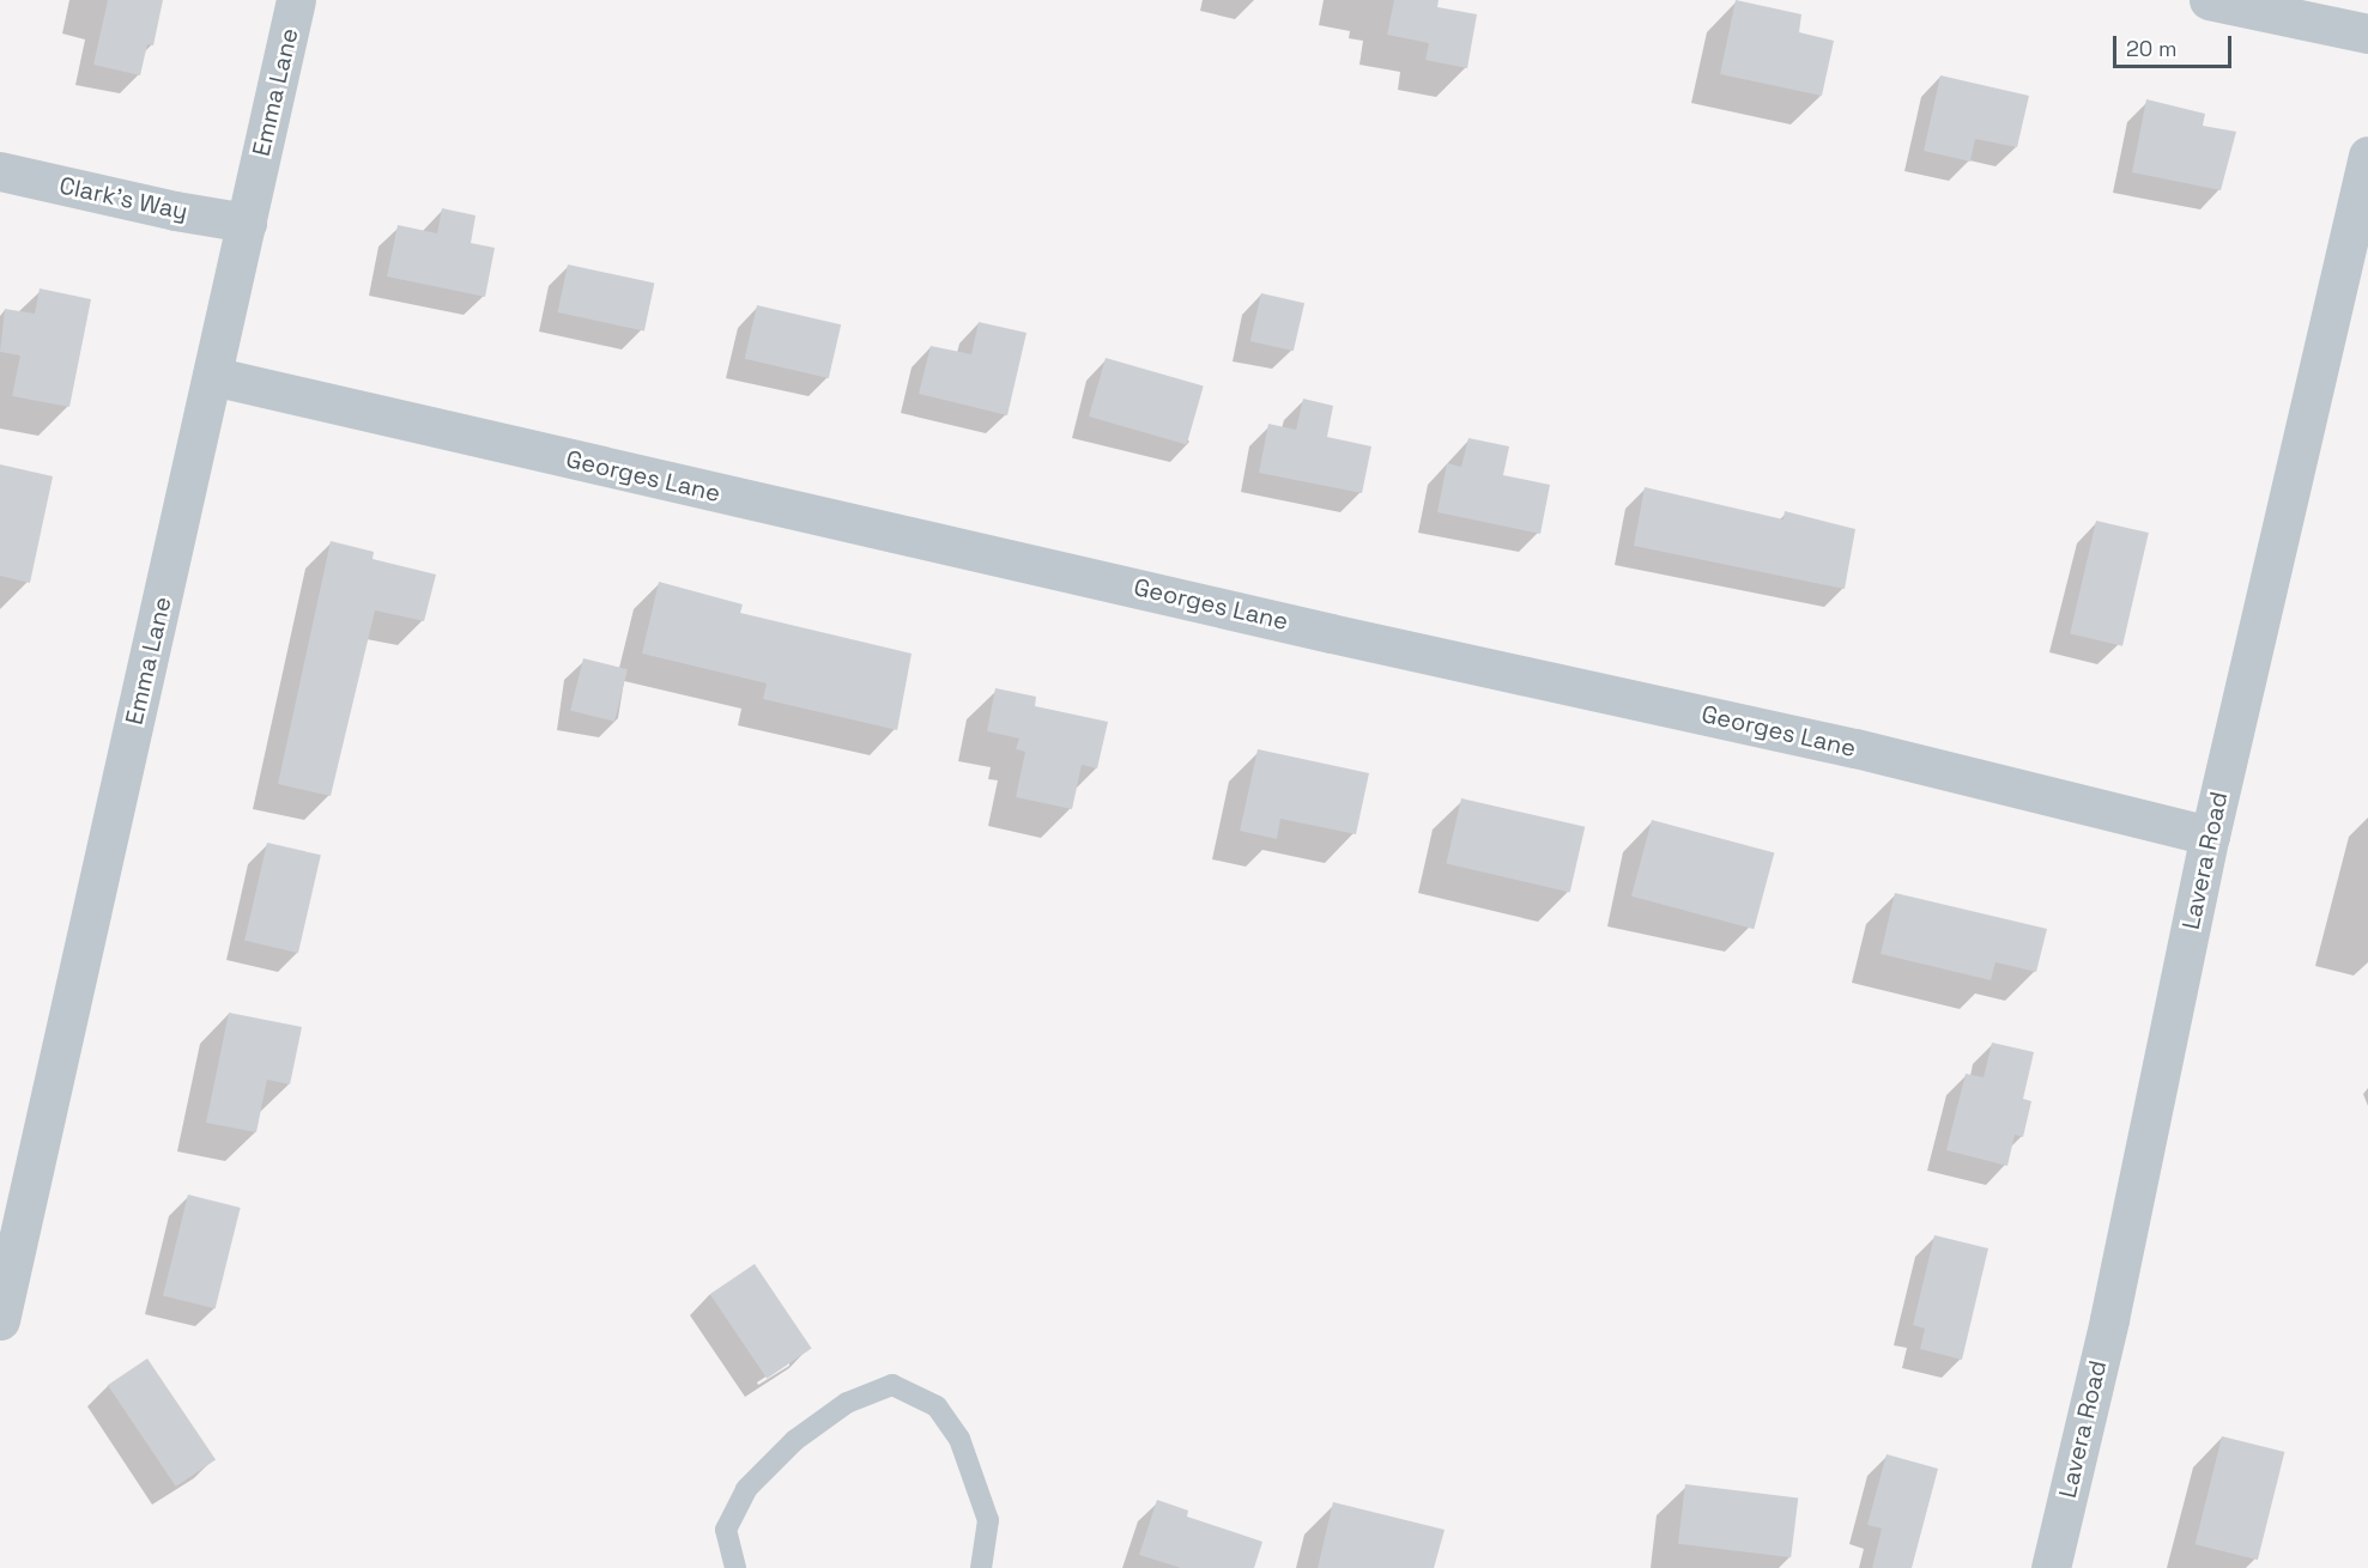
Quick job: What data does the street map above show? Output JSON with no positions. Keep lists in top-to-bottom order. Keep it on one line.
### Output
{"streets":{"street":["Emma Lane","Clark's Way","Georges Lane","Lavera Road"]},"crossings":[["Emma Lane","Clark's Way"],["Emma Lane","Georges Lane"],["Georges Lane","Lavera Road"]],"scale_bar":"20 m"}
